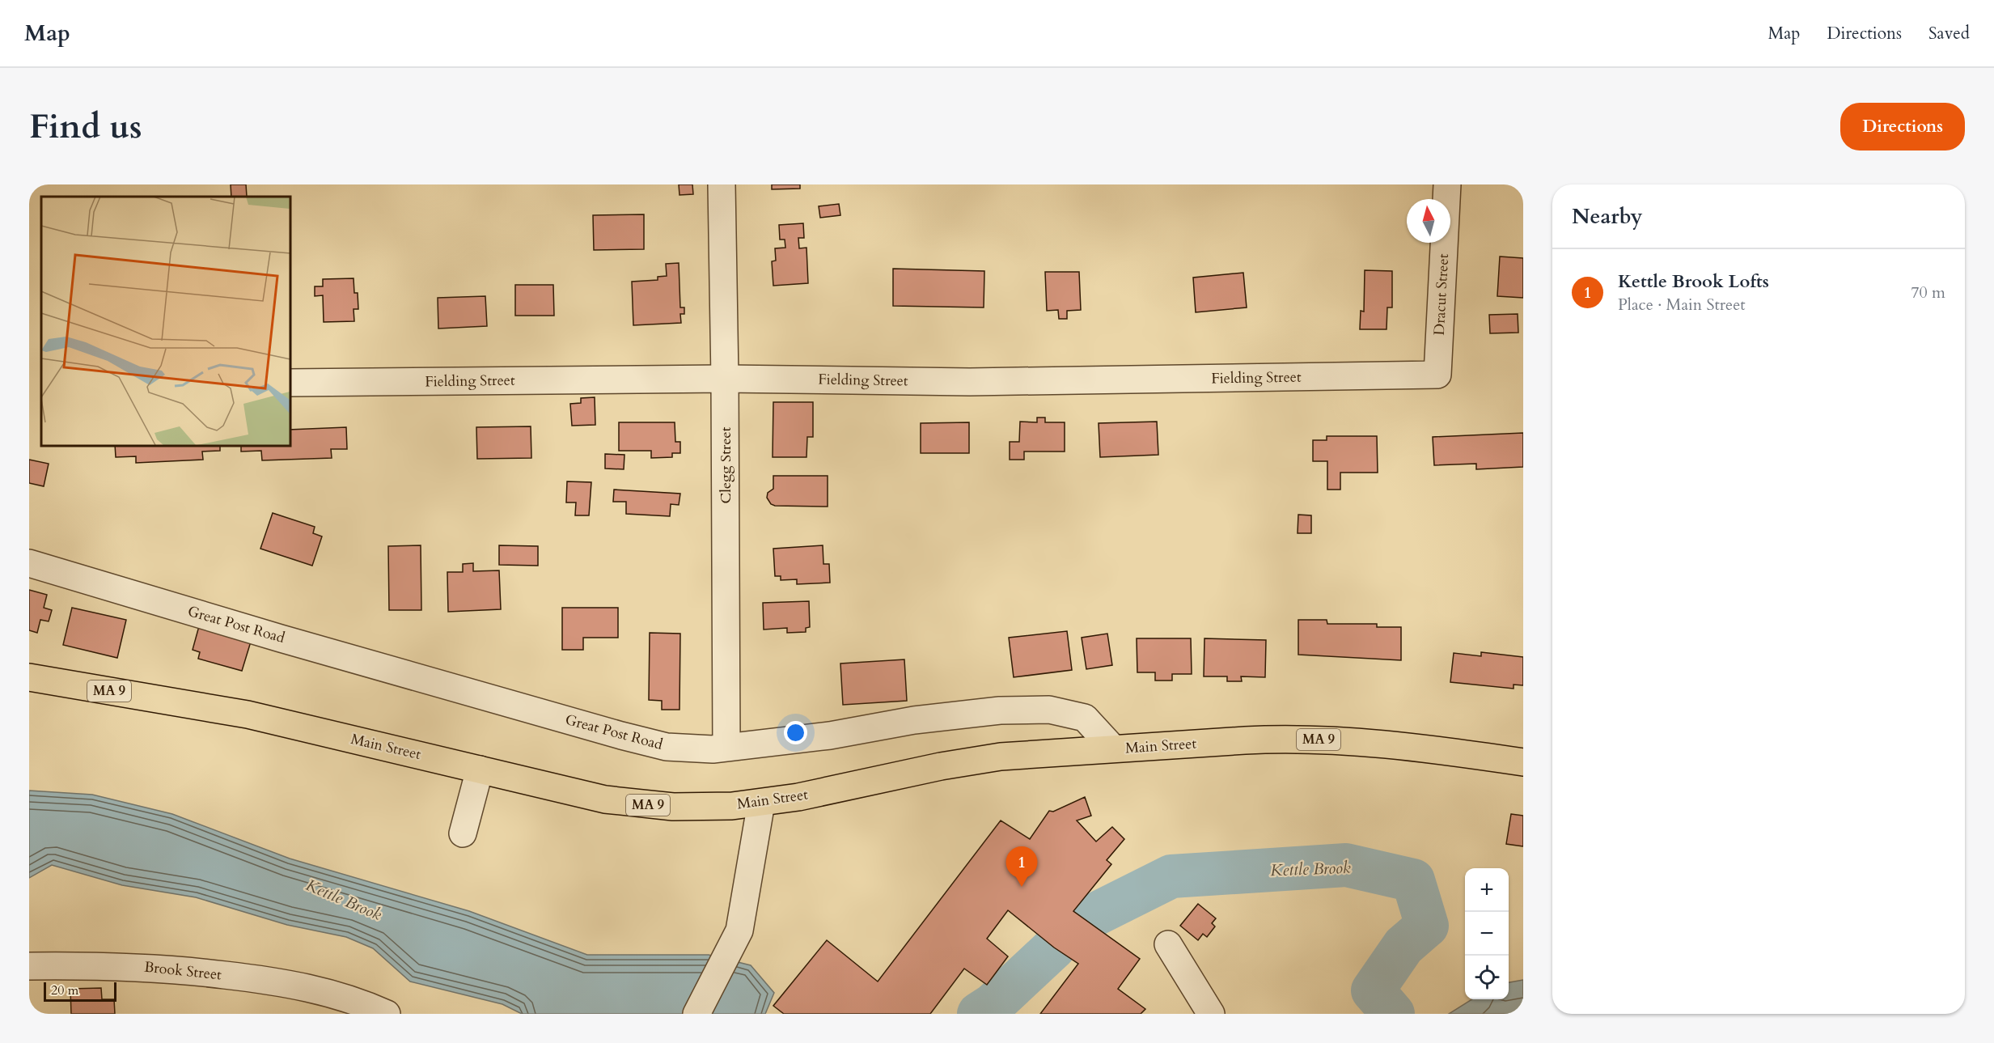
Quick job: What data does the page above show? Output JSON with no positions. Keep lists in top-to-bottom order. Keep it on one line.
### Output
{"streets":{"highway":["MA 9","Main Street"],"street":["Dracut Street","Fielding Street","Clegg Street","Great Post Road","Brook Street"]},"crossings":[["Dracut Street","Fielding Street"],["Fielding Street","Clegg Street"],["Clegg Street","Great Post Road"],["Great Post Road","Main Street"]],"water":["Kettle Brook"],"scale_bar":"20 m","north":"top","page":{"header":"Map","nav":["Map","Directions","Saved"],"buttons":"Directions","title":"Find us","heading":"Nearby","list":[{"mark":"1","name":"Kettle Brook Lofts","note":"Place · Main Street","value":"70 m"}],"pins":"1","map_buttons":["+","−"],"scale":"20 m"}}
